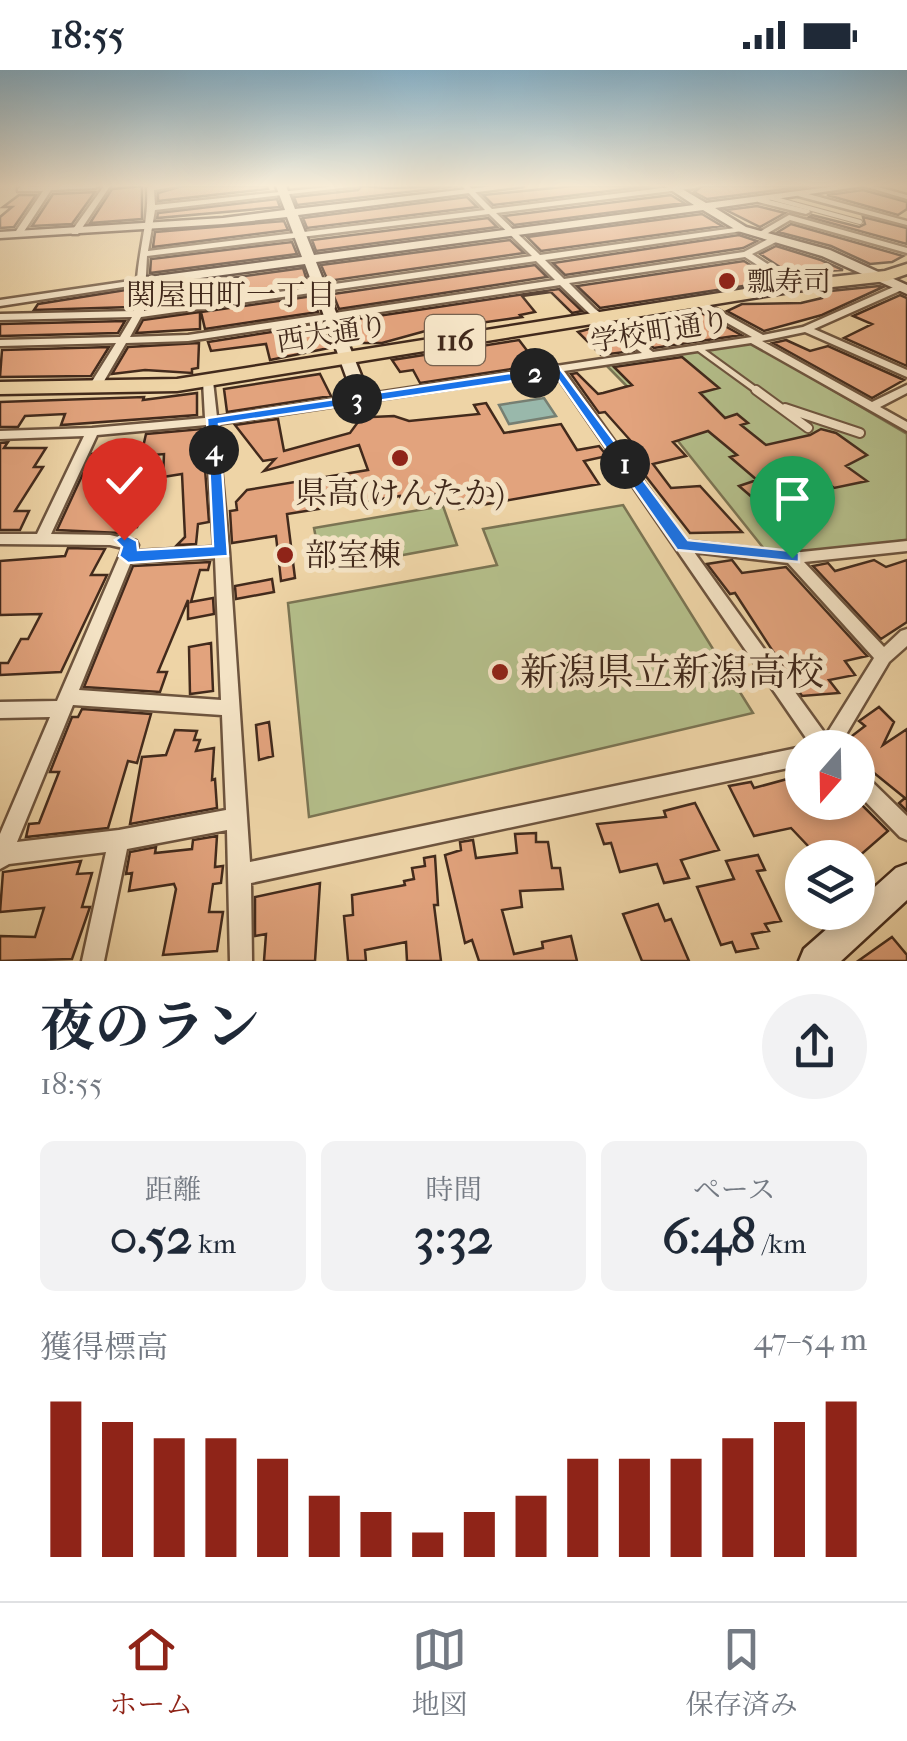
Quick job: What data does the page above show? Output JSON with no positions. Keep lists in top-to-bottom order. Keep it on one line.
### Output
{"streets":{"highway":["西大通り","116"],"street":["学校町通り"]},"crossings":[["学校町通り","西大通り"]],"districts":["関屋田町一丁目"],"places":["瓢寿司","県高(けんたか)","部室棟","新潟県立新潟高校"],"north":"bottom","page":{"status":"18:55","pins":["2","3","4","1"],"heading":["夜のラン","18:55"],"stats":[["距離","0.52 km"],["時間","3:32"],["ペース","6:48 /km"]],"chart":["獲得標高","47–54 m"],"tabs":["ホーム","地図","保存済み"]}}
